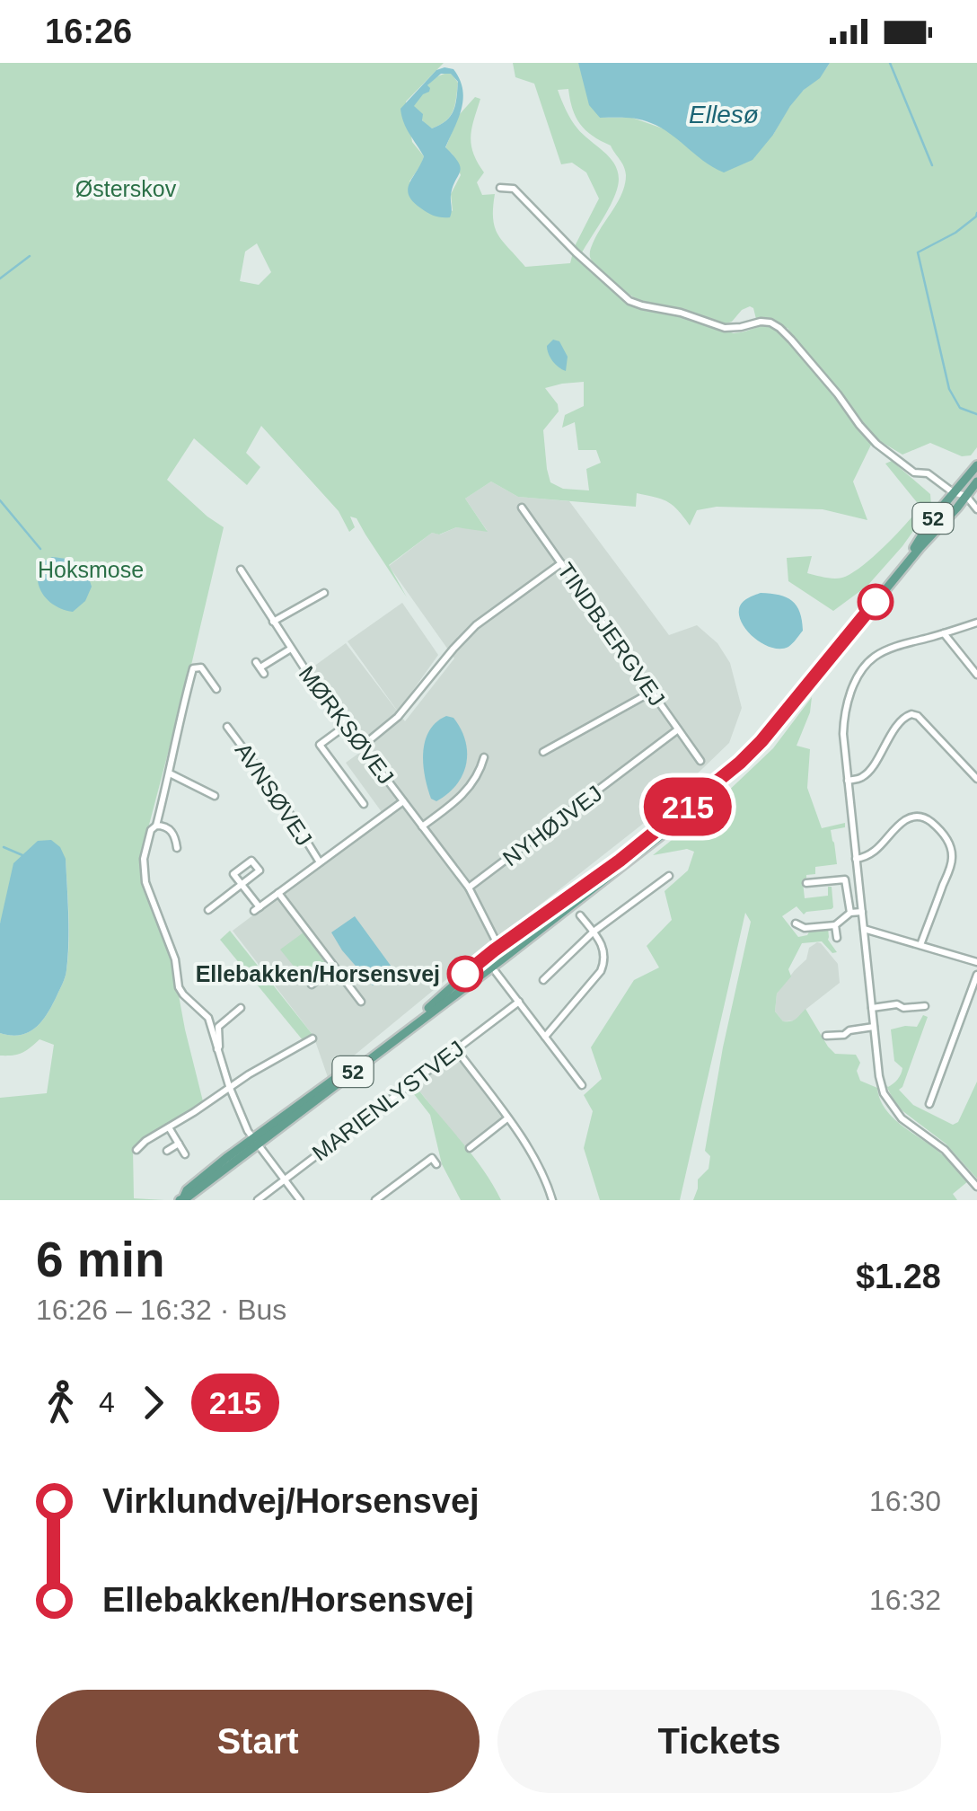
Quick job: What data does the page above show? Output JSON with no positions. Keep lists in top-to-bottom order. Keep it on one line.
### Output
{"streets":{"main road":["52"],"street":["TINDBJERGVEJ","MØRKSØVEJ","AVNSØVEJ","NYHØJVEJ","MARIENLYSTVEJ"]},"crossings":[["52","MØRKSØVEJ"],["TINDBJERGVEJ","NYHØJVEJ"],["MØRKSØVEJ","AVNSØVEJ"],["MØRKSØVEJ","NYHØJVEJ"]],"water":["Ellesø"],"parks":["Østerskov","Hoksmose"],"places":["Ellebakken/Horsensvej"],"lines":["bus line 215"],"page":{"status":"16:26","on_map":"215","heading":["6 min","16:26 – 16:32 · Bus","$1.28"],"legs":["4","215"],"list":[{"name":"Virklundvej/Horsensvej","value":"16:30"},{"name":"Ellebakken/Horsensvej","value":"16:32"}],"buttons":["Start","Tickets"]}}
